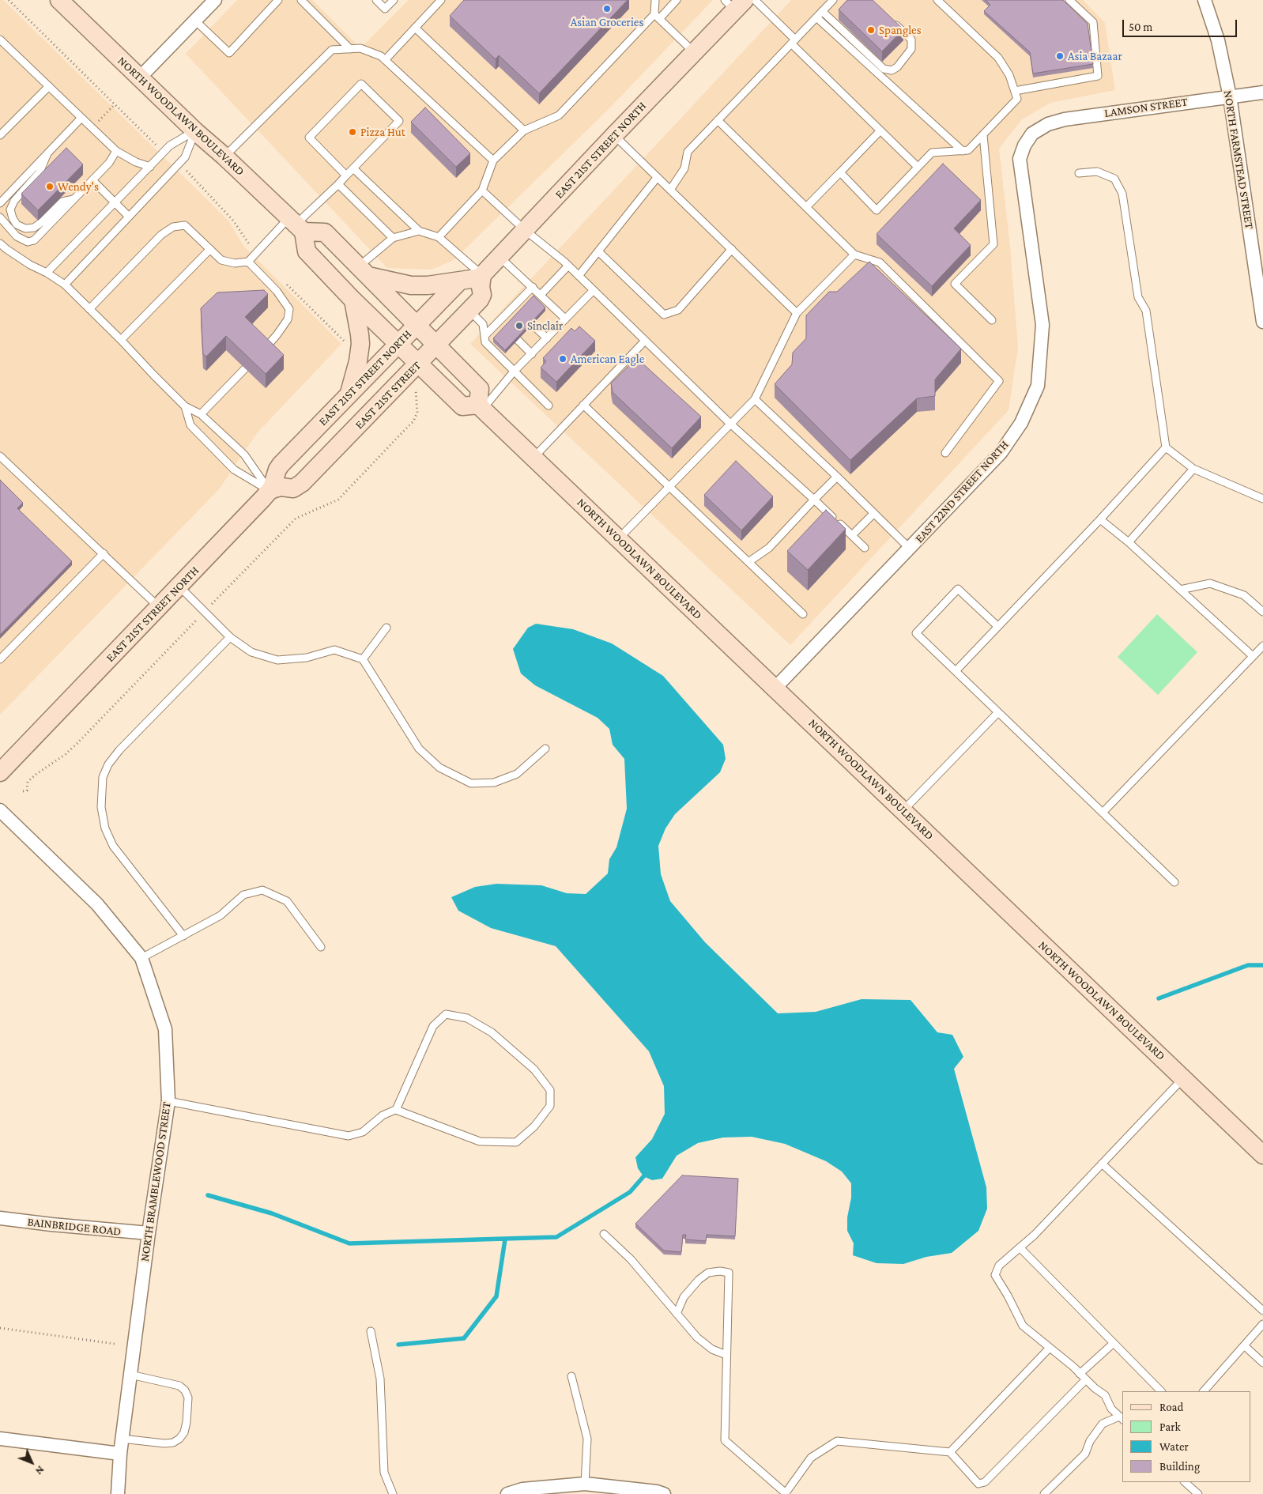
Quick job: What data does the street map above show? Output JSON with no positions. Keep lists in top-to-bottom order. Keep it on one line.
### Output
{"streets":{"main road":["NORTH WOODLAWN BOULEVARD","EAST 21ST STREET NORTH","EAST 21ST STREET"],"street":["LAMSON STREET","NORTH FARMSTEAD STREET","EAST 22ND STREET NORTH","NORTH BRAMBLEWOOD STREET","BAINBRIDGE ROAD"]},"crossings":[["LAMSON STREET","NORTH FARMSTEAD STREET"],["LAMSON STREET","EAST 22ND STREET NORTH"],["NORTH WOODLAWN BOULEVARD","EAST 22ND STREET NORTH"],["EAST 21ST STREET NORTH","EAST 21ST STREET"],["NORTH BRAMBLEWOOD STREET","BAINBRIDGE ROAD"]],"places":["Asian Groceries","Spangles","Asia Bazaar","Pizza Hut","Wendy's","Sinclair","American Eagle"],"legend":["Road","Park","Water","Building"],"scale_bar":"50 m","north":"bottom right"}
